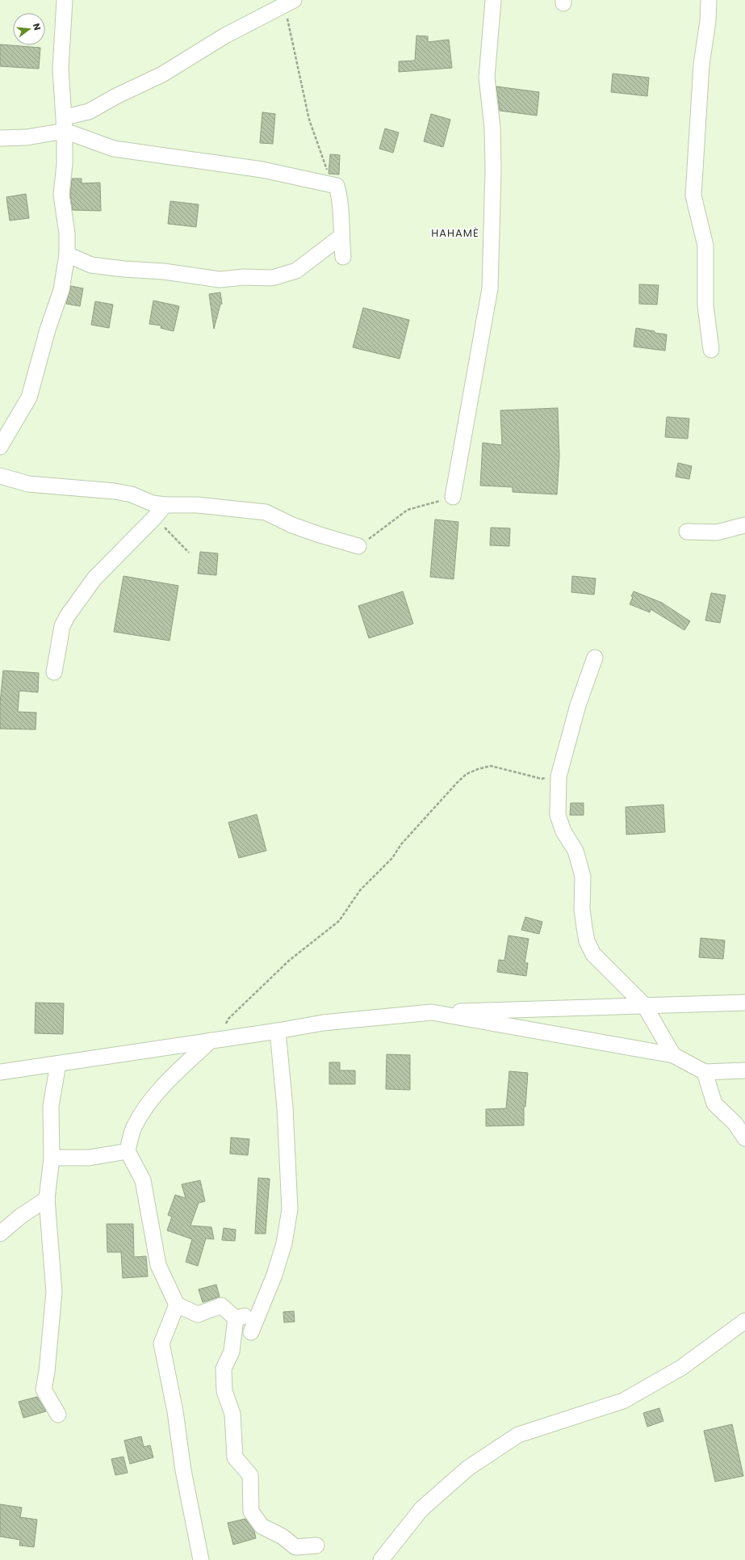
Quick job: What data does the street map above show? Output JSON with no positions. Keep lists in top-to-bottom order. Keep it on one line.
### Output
{"districts":["HAHAMÈ"],"north":"right"}
